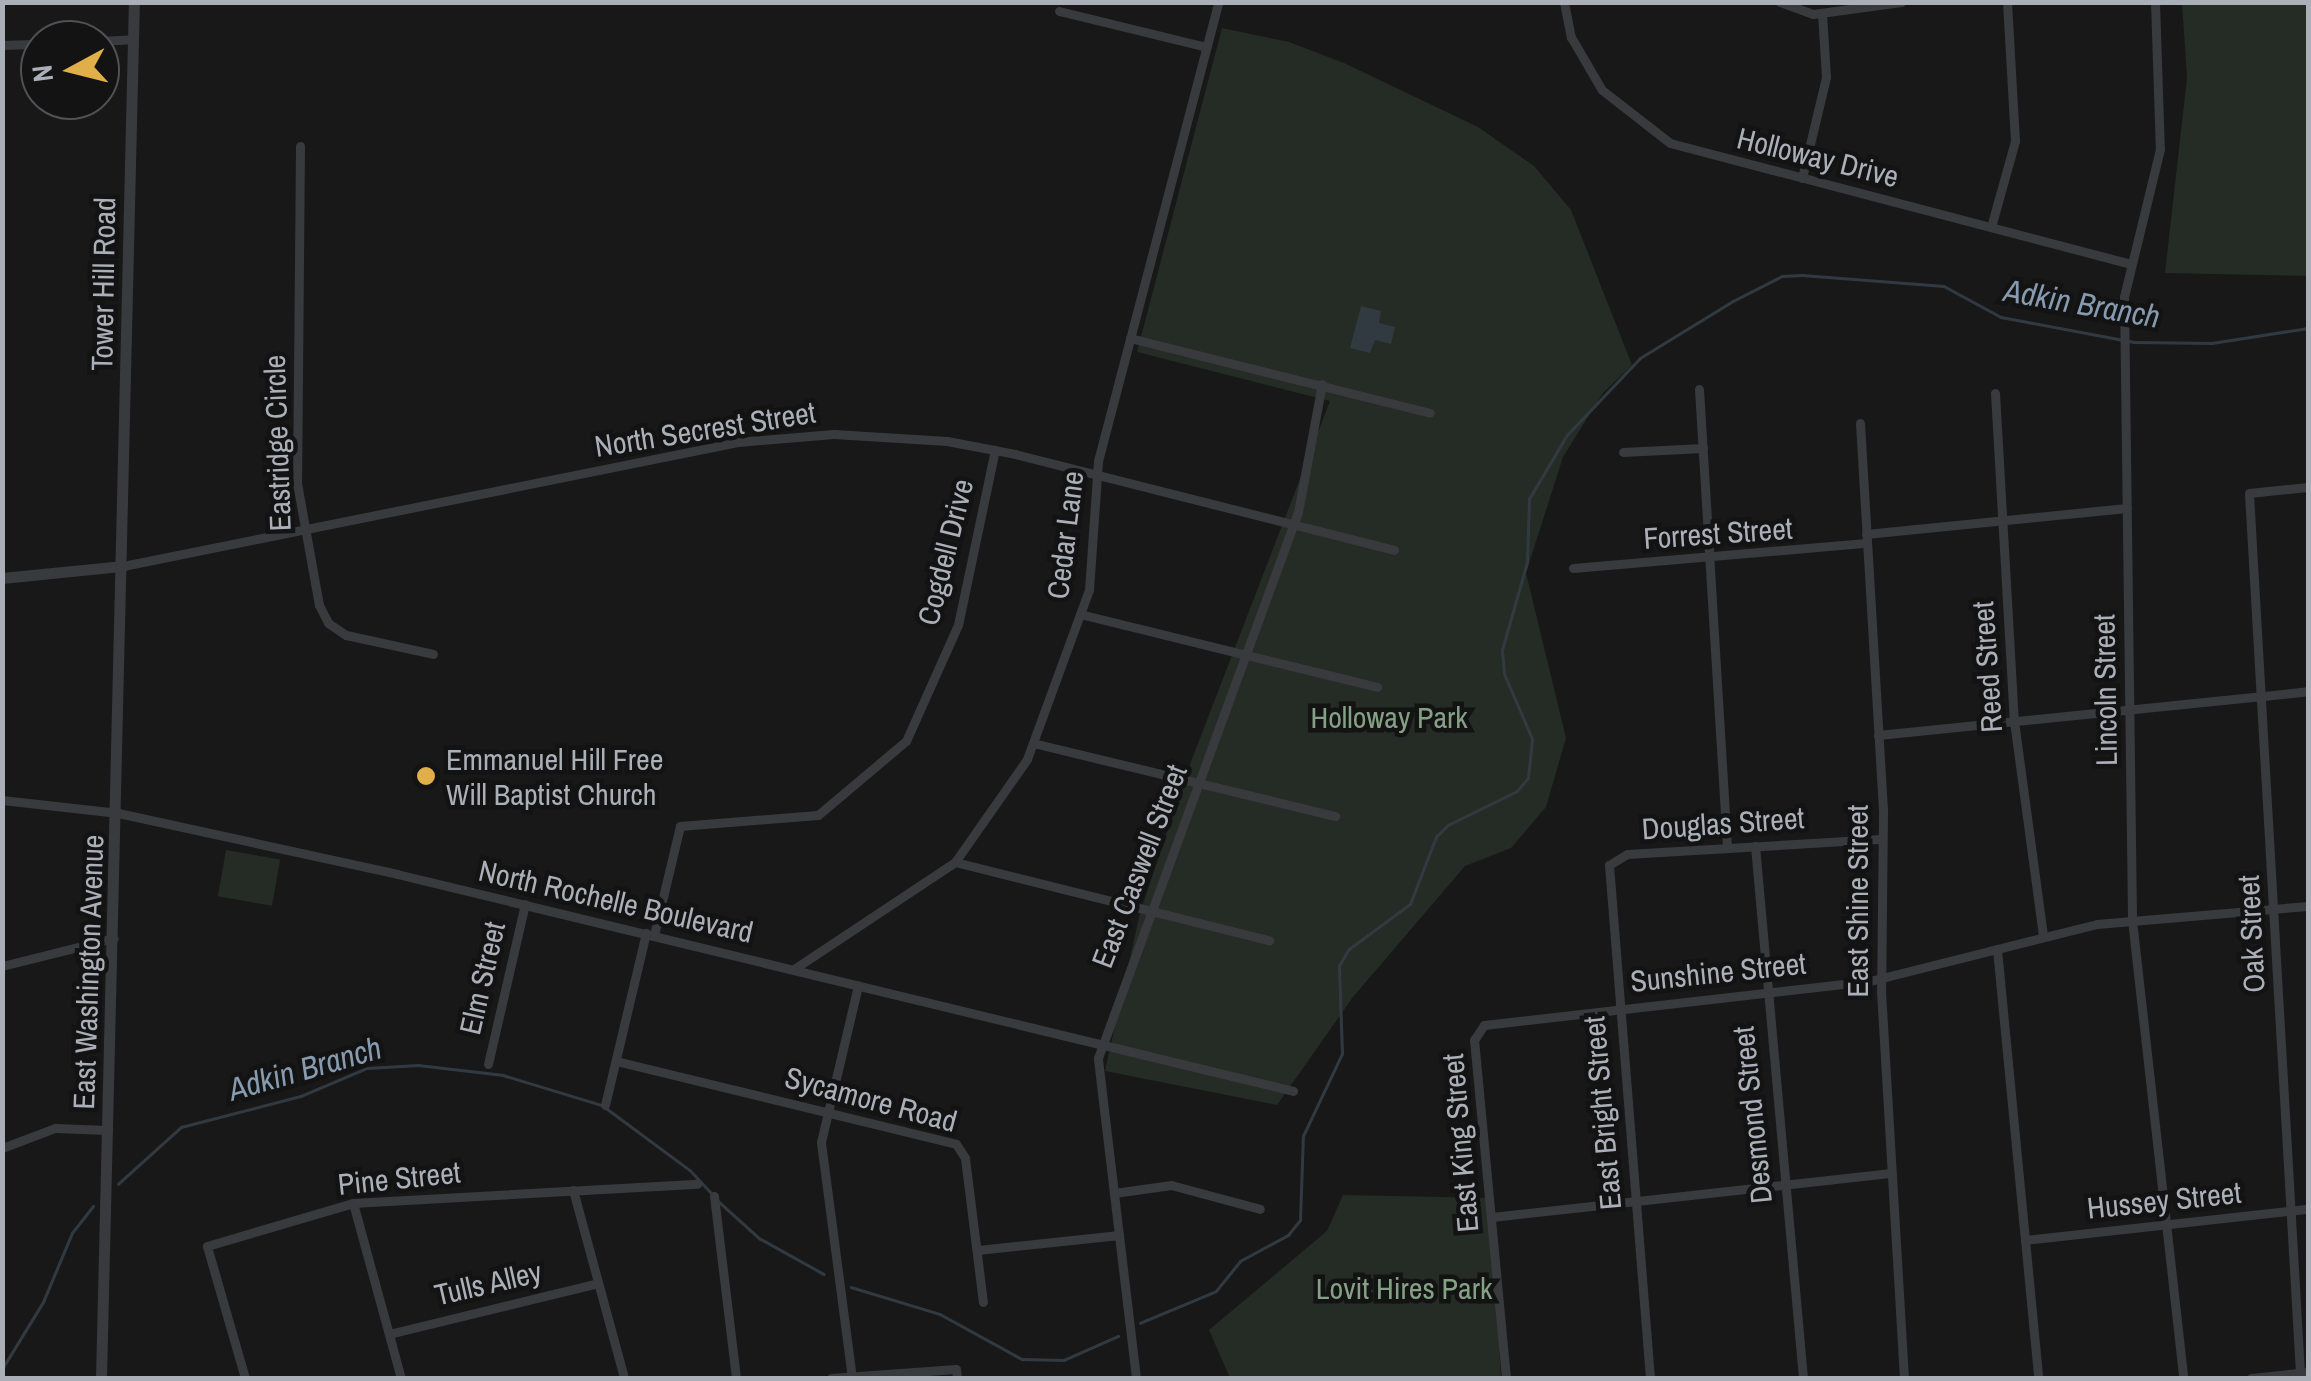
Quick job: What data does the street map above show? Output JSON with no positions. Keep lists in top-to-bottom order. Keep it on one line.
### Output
{"streets":{"street":["Holloway Drive","Tower Hill Road","North Secrest Street","Eastridge Circle","Forrest Street","Cedar Lane","Cogdell Drive","Reed Street","Lincoln Street","Douglas Street","East Caswell Street","North Rochelle Boulevard","East Shine Street","Oak Street","East Washington Avenue","Sunshine Street","Elm Street","Sycamore Road","East Bright Street","Desmond Street","East King Street","Pine Street","Hussey Street","Tulls Alley"]},"crossings":[["Holloway Drive","Lincoln Street"],["Tower Hill Road","North Secrest Street"],["Tower Hill Road","East Washington Avenue"],["North Secrest Street","Eastridge Circle"],["North Secrest Street","Cedar Lane"],["North Secrest Street","Cogdell Drive"],["North Secrest Street","East Caswell Street"],["North Secrest Street","East Washington Avenue"],["Forrest Street","Reed Street"],["Forrest Street","Lincoln Street"],["Forrest Street","East Shine Street"],["Cedar Lane","North Rochelle Boulevard"],["Cogdell Drive","North Rochelle Boulevard"],["Reed Street","Sunshine Street"],["Lincoln Street","Sunshine Street"],["Lincoln Street","Hussey Street"],["Douglas Street","East Shine Street"],["Douglas Street","East Bright Street"],["Douglas Street","Desmond Street"],["East Caswell Street","North Rochelle Boulevard"],["North Rochelle Boulevard","East Washington Avenue"],["North Rochelle Boulevard","Elm Street"],["East Shine Street","Sunshine Street"],["Oak Street","Sunshine Street"],["Oak Street","Hussey Street"],["Sunshine Street","East Bright Street"],["Sunshine Street","Desmond Street"],["Sunshine Street","East King Street"]],"water":["Adkin Branch"],"parks":["Holloway Park","Lovit Hires Park"],"places":["Emmanuel Hill Free Will Baptist Church"],"north":"left"}
